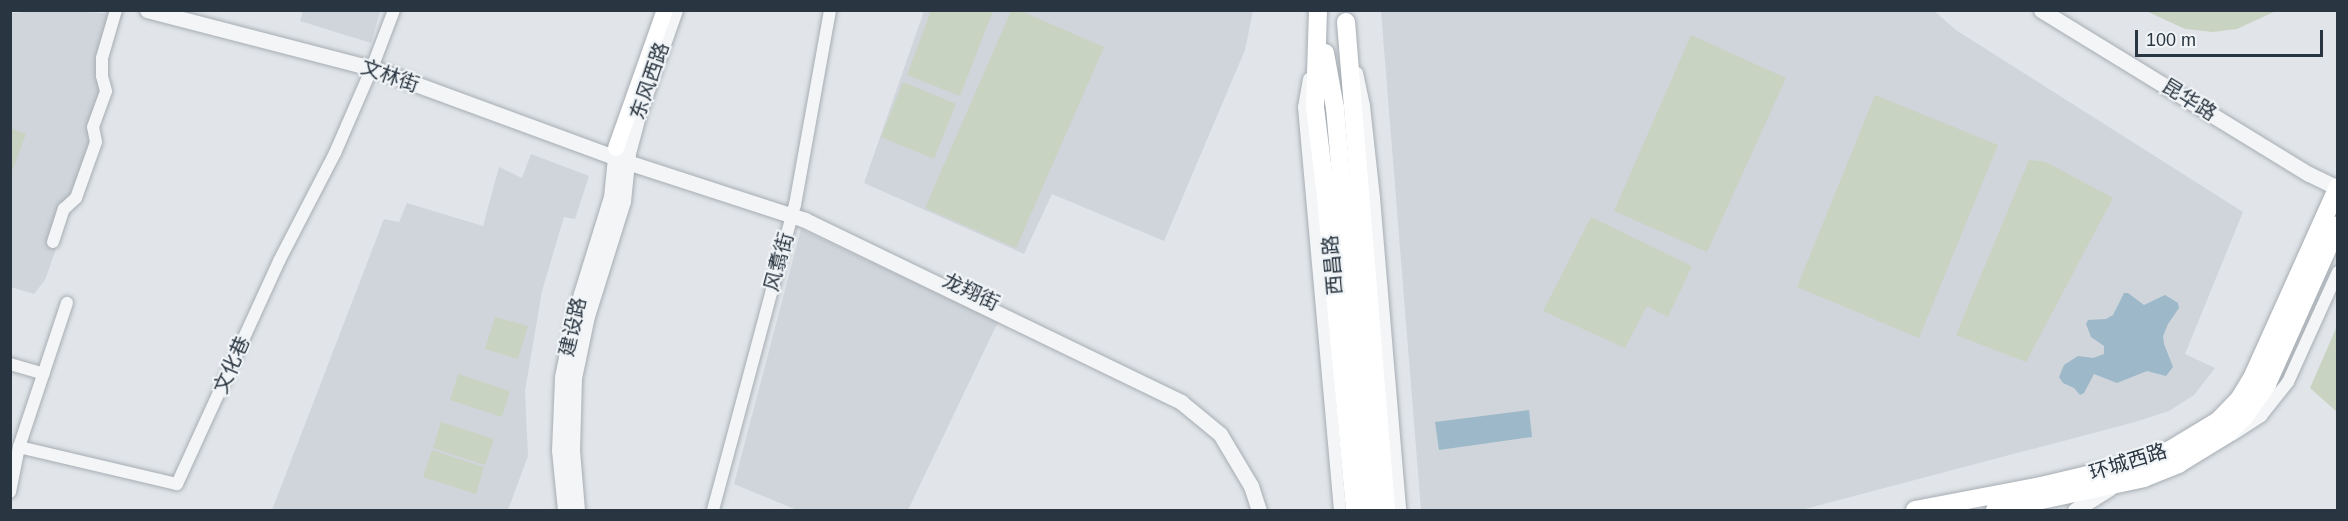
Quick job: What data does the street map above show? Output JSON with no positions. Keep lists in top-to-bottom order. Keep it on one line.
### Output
{"streets":{"main road":["东风西路","西昌路","环城西路"],"street":["文林街","昆华路","风翥街","龙翔街","建设路","文化巷"]},"crossings":[["文林街","东风西路"],["文林街","龙翔街"],["文林街","建设路"],["文林街","文化巷"],["东风西路","龙翔街"],["东风西路","建设路"],["昆华路","环城西路"],["风翥街","龙翔街"],["龙翔街","建设路"]],"scale_bar":"100 m"}
